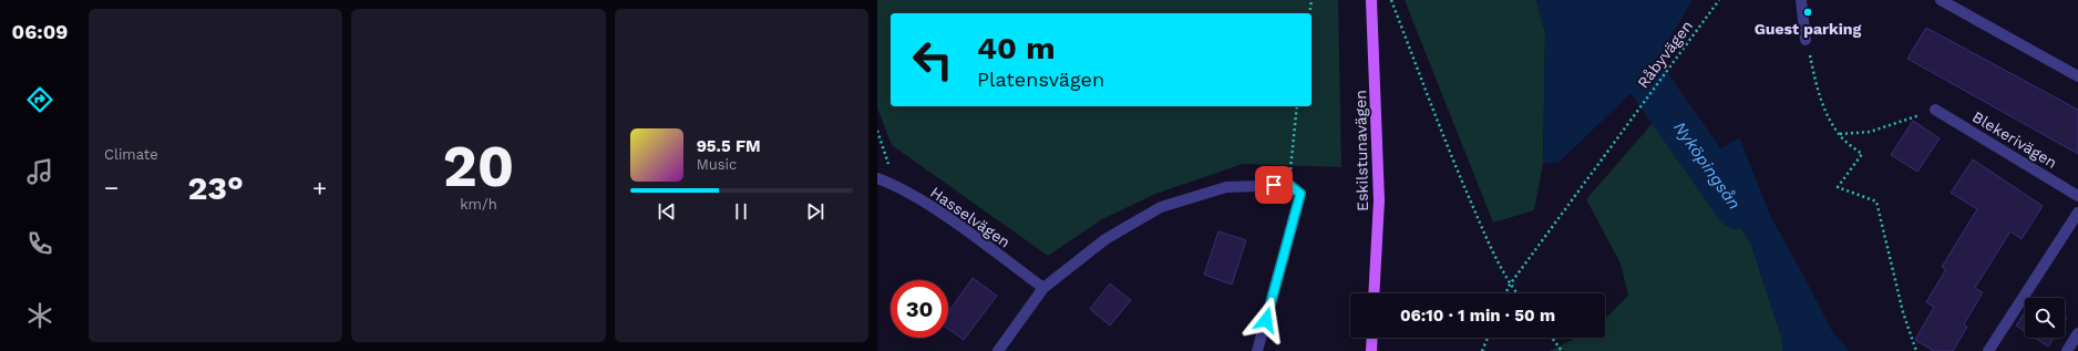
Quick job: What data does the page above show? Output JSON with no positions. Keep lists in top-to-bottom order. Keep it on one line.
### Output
{"streets":{"main road":["Eskilstunavägen"],"street":["Blekerivägen","Hasselvägen"],"path":["Råbyvägen"]},"water":["Nyköpingsån"],"places":["Guest parking"],"page":{"tabs":"06:09","tile":["Climate",["20","km/h"]],"turn":["40 m","Platensvägen"],"song":["95.5 FM","Music"],"heat":["−","23°","+"],"limit":"30","trip":"06:10 · 1 min · 50 m"}}
